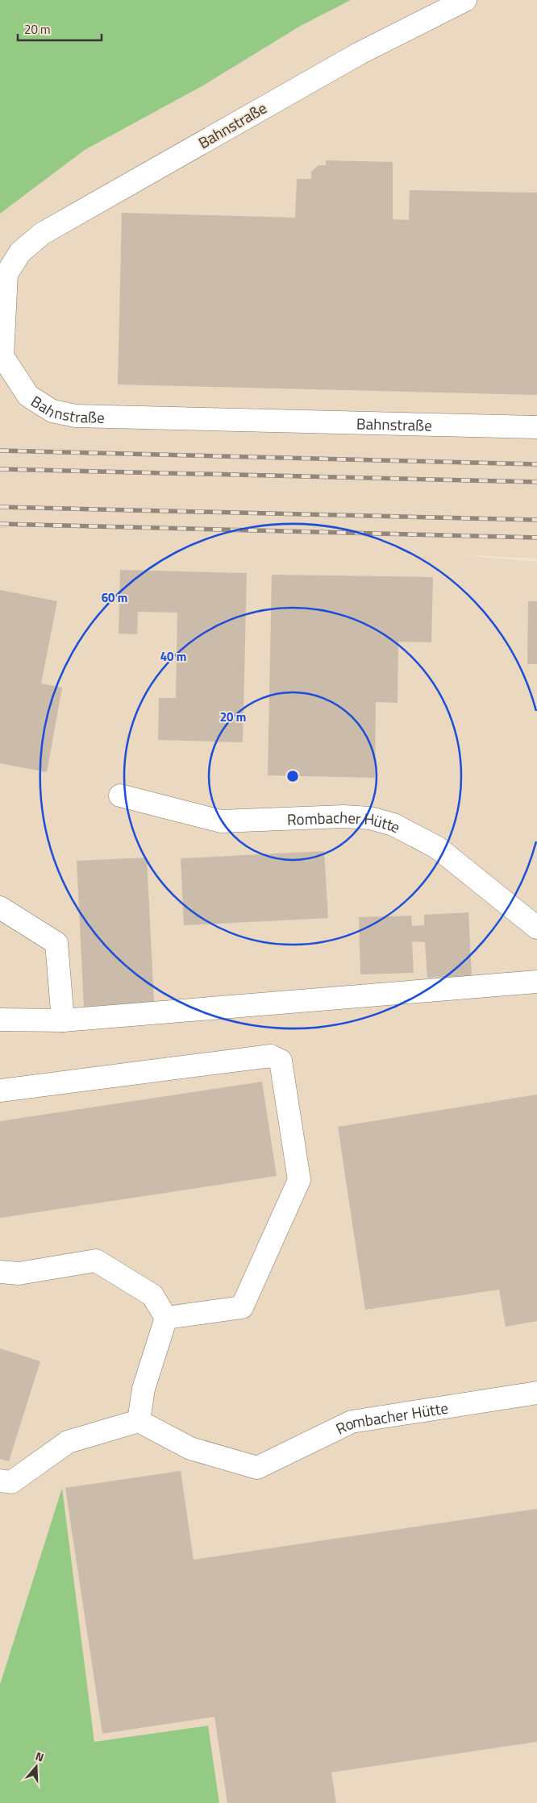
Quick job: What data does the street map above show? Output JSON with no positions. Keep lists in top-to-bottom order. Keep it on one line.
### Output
{"streets":{"street":["Bahnstraße","Rombacher Hütte"]},"scale_bar":"20 m","north":"top","rings":["60 m","40 m","20 m"]}
